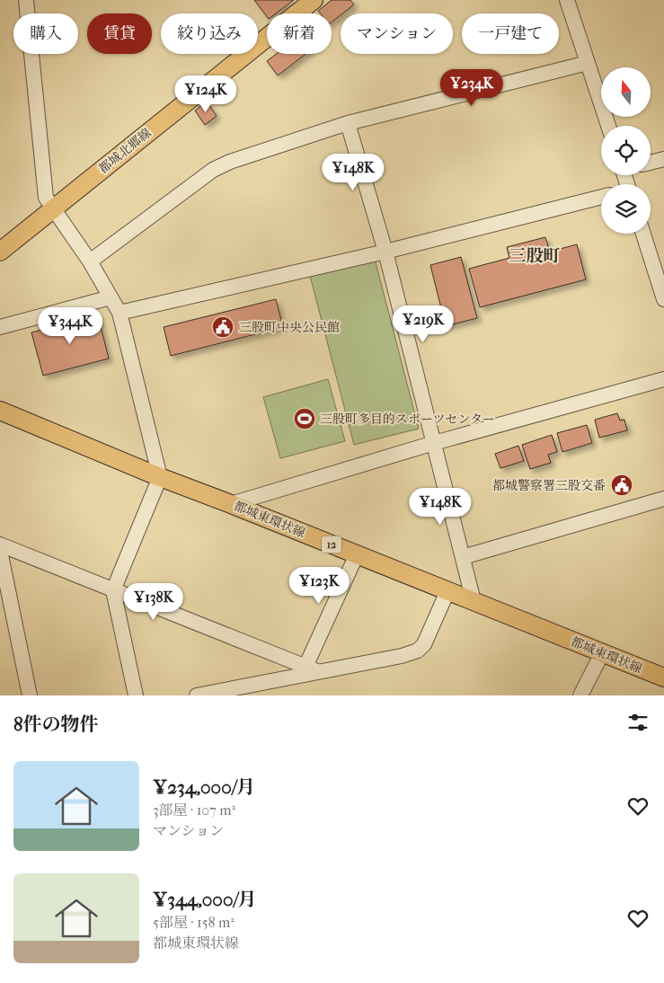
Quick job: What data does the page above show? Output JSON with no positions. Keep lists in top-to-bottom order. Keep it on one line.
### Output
{"streets":{"main road":["都城北郷線","都城東環状線","12"]},"districts":["三股町"],"places":{"public building":["三股町中央公民館","都城警察署三股交番"],"sports":["三股町多目的スポーツセンター"]},"north":"top","page":{"chip":["購入","賃貸","絞り込み","新着","マンション","一戸建て"],"price":["¥234K","¥124K","¥148K","¥219K","¥344K","¥148K","¥123K","¥138K"],"heading":"8件の物件","list":[{"name":"¥234,000/月","note":"3部屋 · 107 m² · マンション"},{"name":"¥344,000/月","note":"5部屋 · 158 m² · 都城東環状線"}]}}
